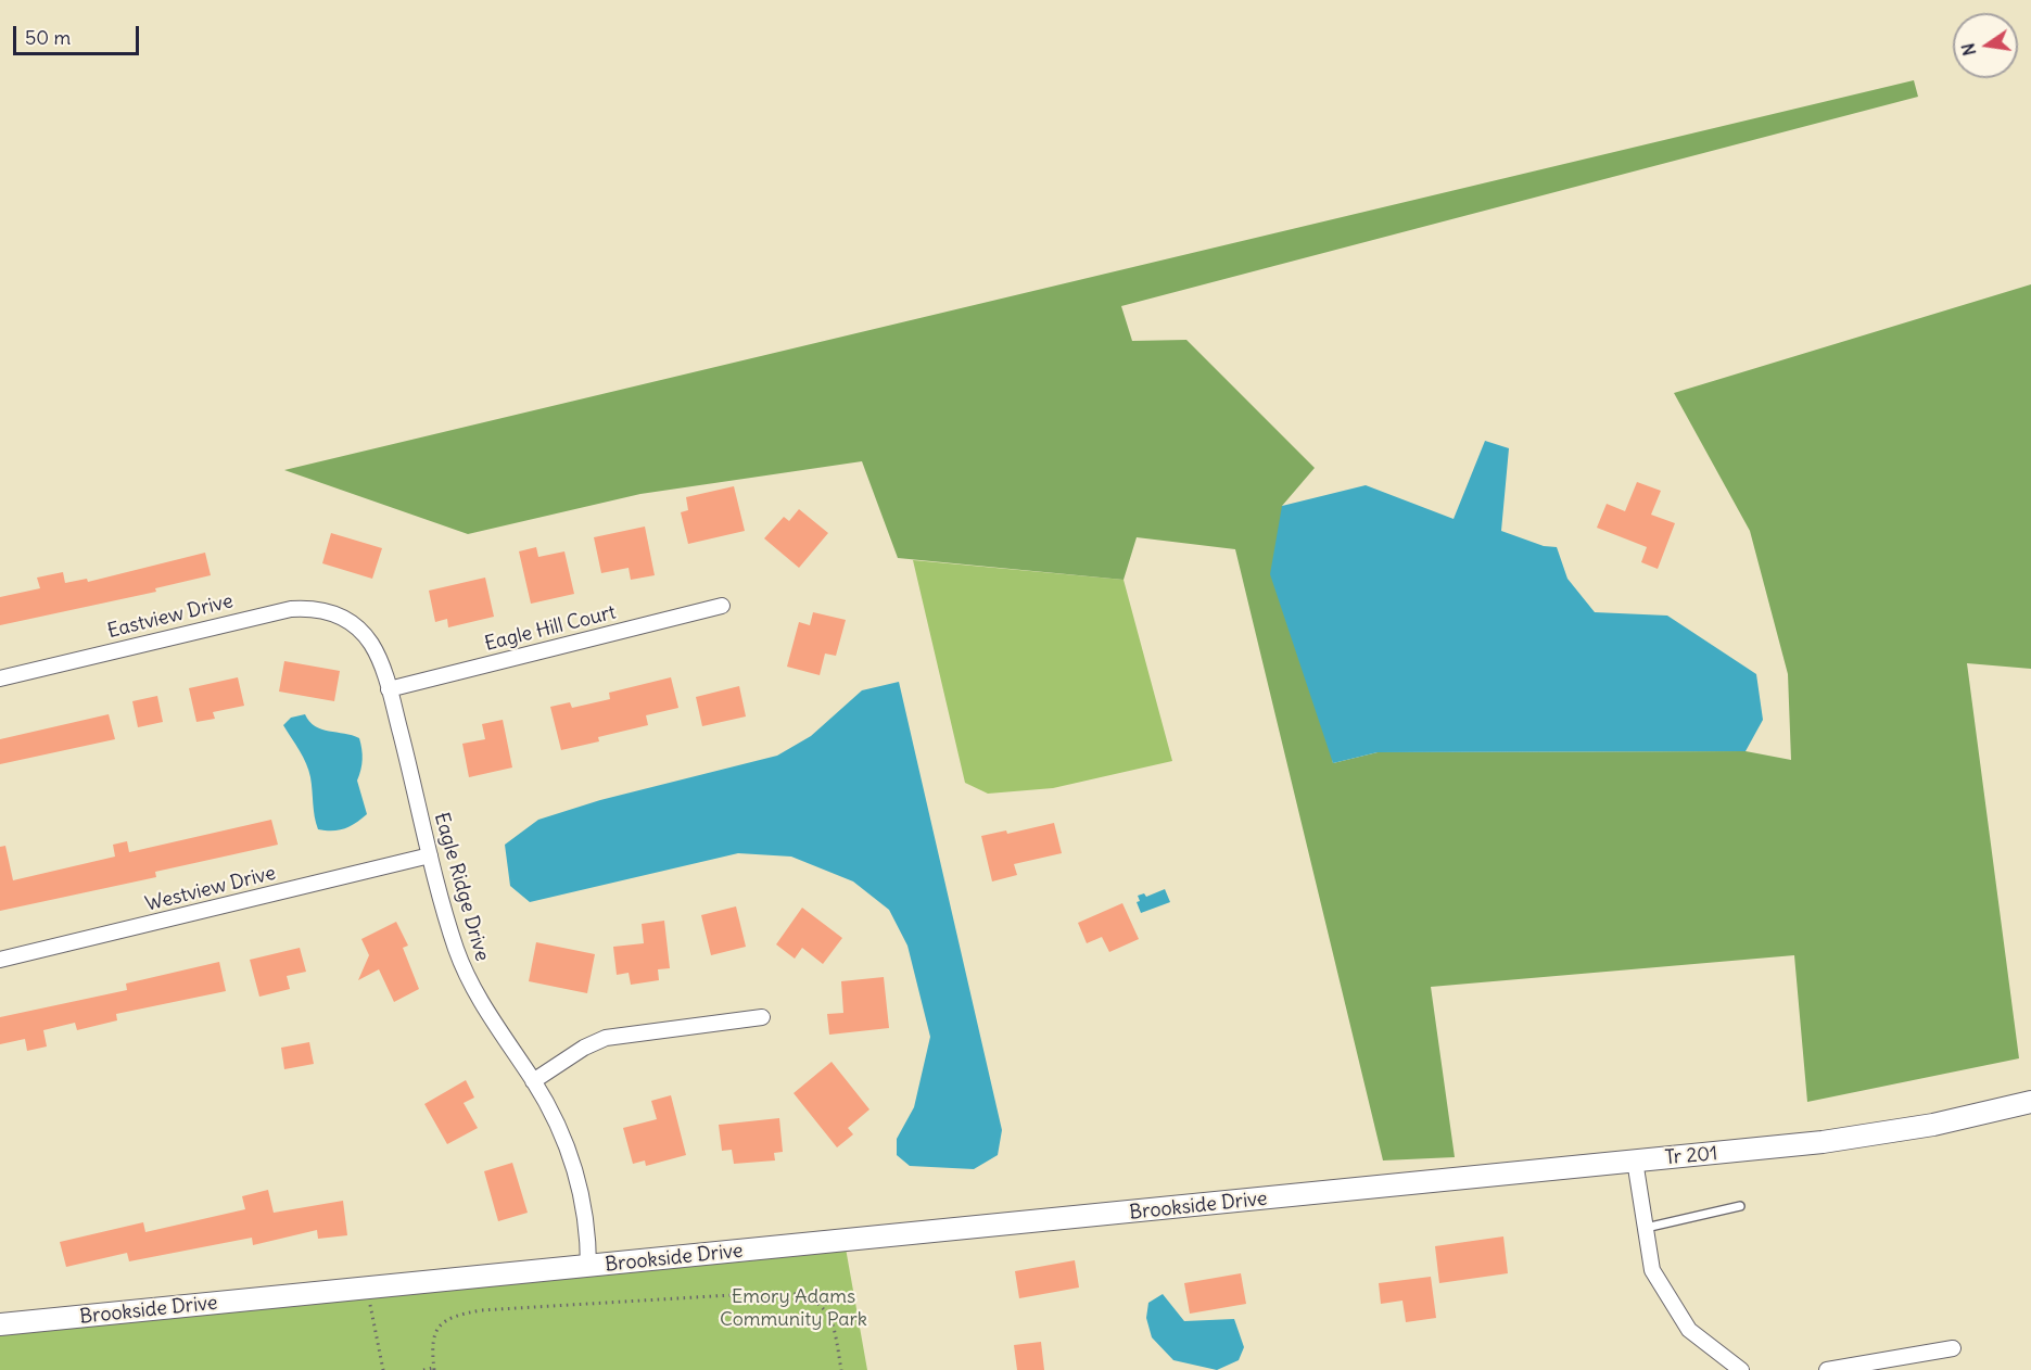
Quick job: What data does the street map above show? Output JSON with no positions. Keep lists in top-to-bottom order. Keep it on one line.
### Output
{"streets":{"street":["Eastview Drive","Eagle Hill Court","Eagle Ridge Drive","Westview Drive","Tr 201","Brookside Drive"]},"crossings":[["Eastview Drive","Eagle Ridge Drive"],["Eagle Hill Court","Eagle Ridge Drive"],["Eagle Ridge Drive","Westview Drive"],["Eagle Ridge Drive","Brookside Drive"],["Tr 201","Brookside Drive"]],"parks":["Emory Adams Community Park"],"scale_bar":"50 m","north":"left"}
